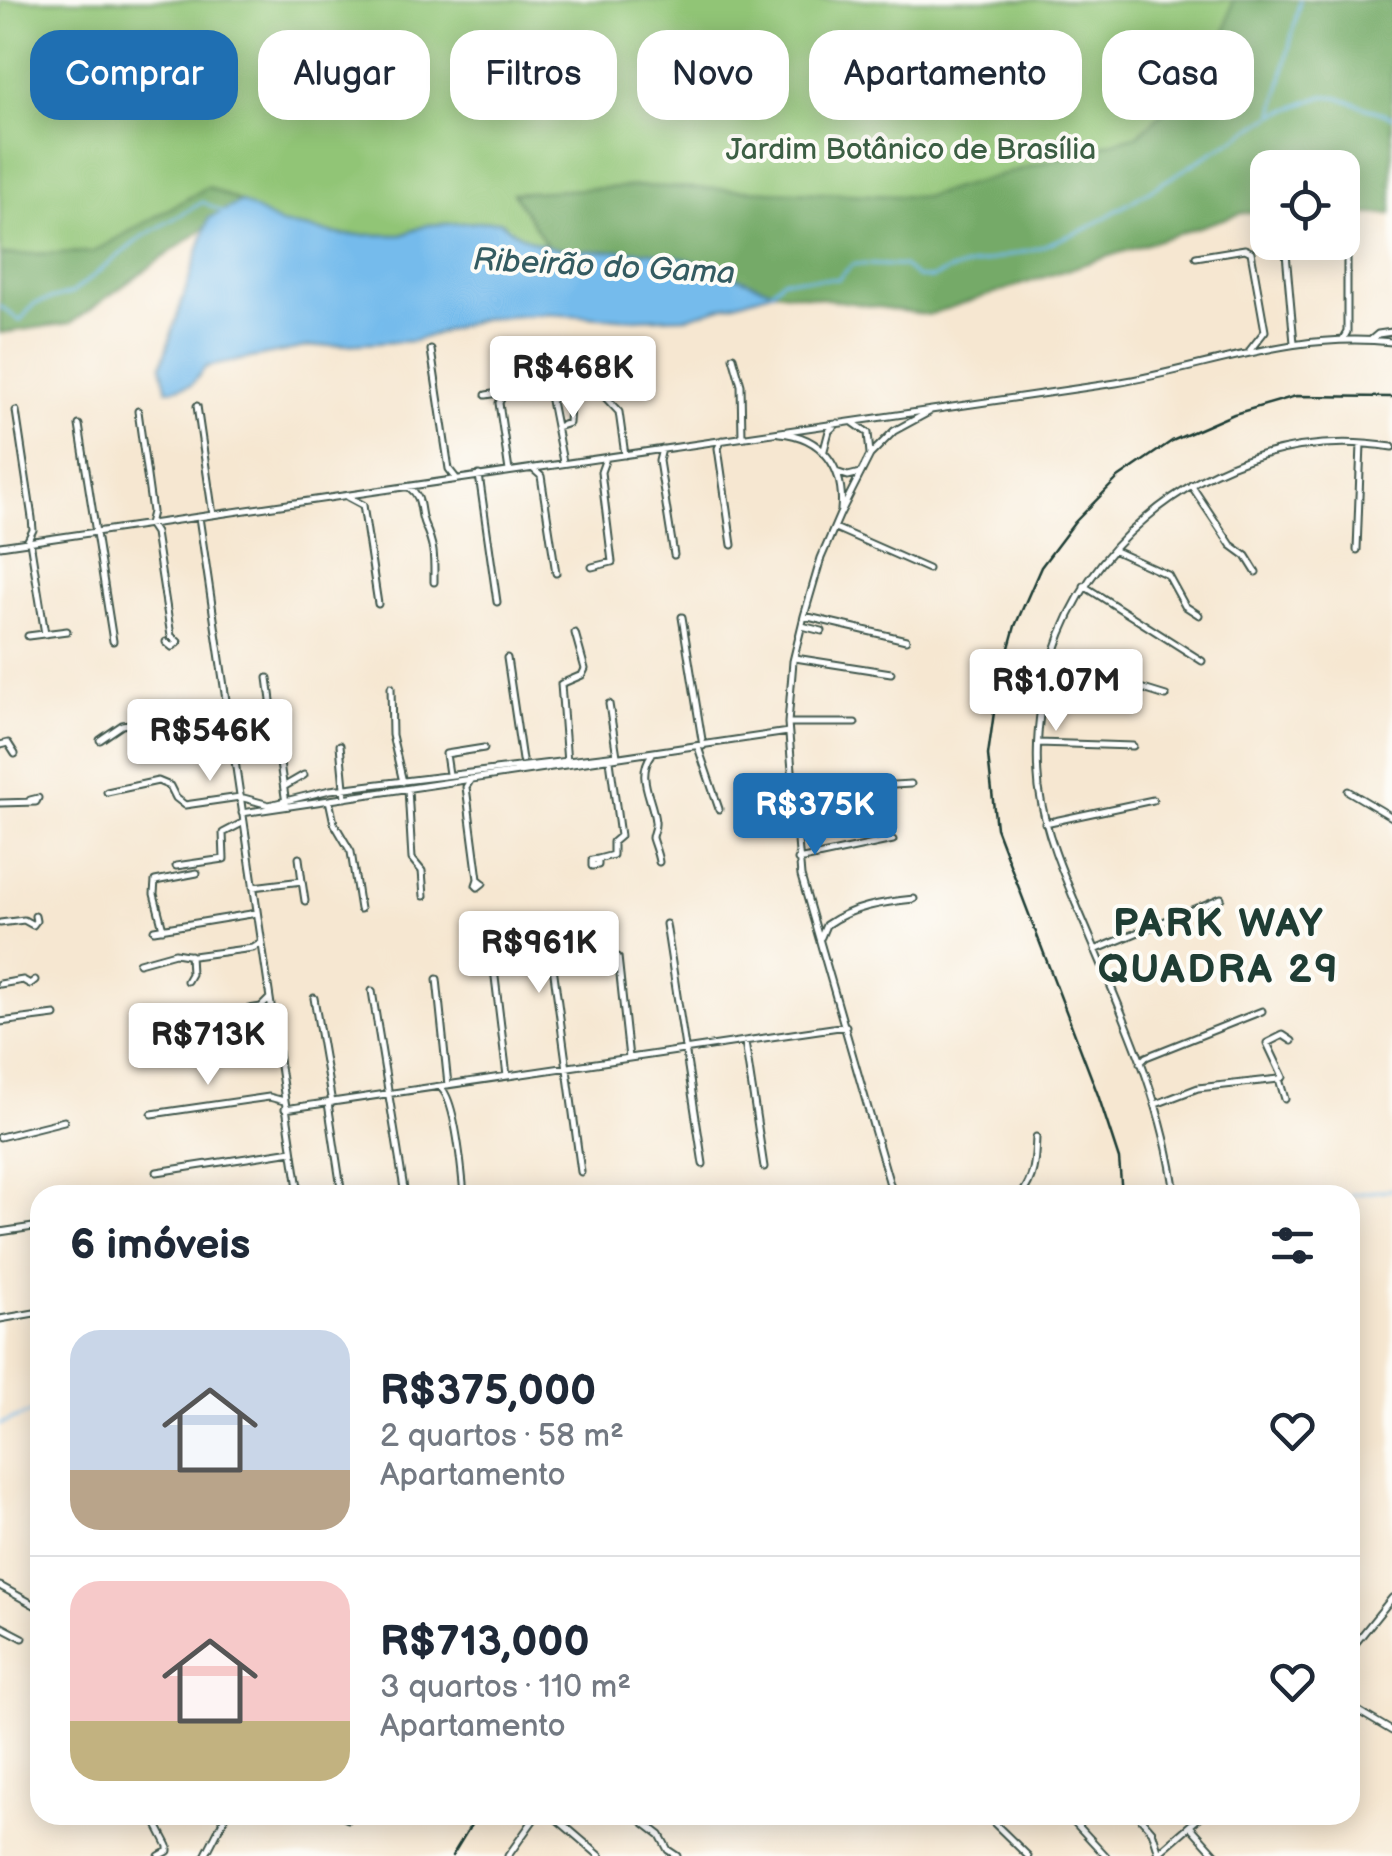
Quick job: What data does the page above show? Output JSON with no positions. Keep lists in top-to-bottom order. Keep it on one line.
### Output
{"districts":["PARK WAY QUADRA 29"],"water":["Ribeirão do Gama"],"parks":["Jardim Botânico de Brasília"],"page":{"chip":["Comprar","Alugar","Filtros","Novo","Apartamento","Casa"],"price":["R$468K","R$1.07M","R$546K","R$375K","R$961K","R$713K"],"heading":"6 imóveis","list":[{"name":"R$375,000","note":"2 quartos · 58 m² · Apartamento"},{"name":"R$713,000","note":"3 quartos · 110 m² · Apartamento"}]}}
